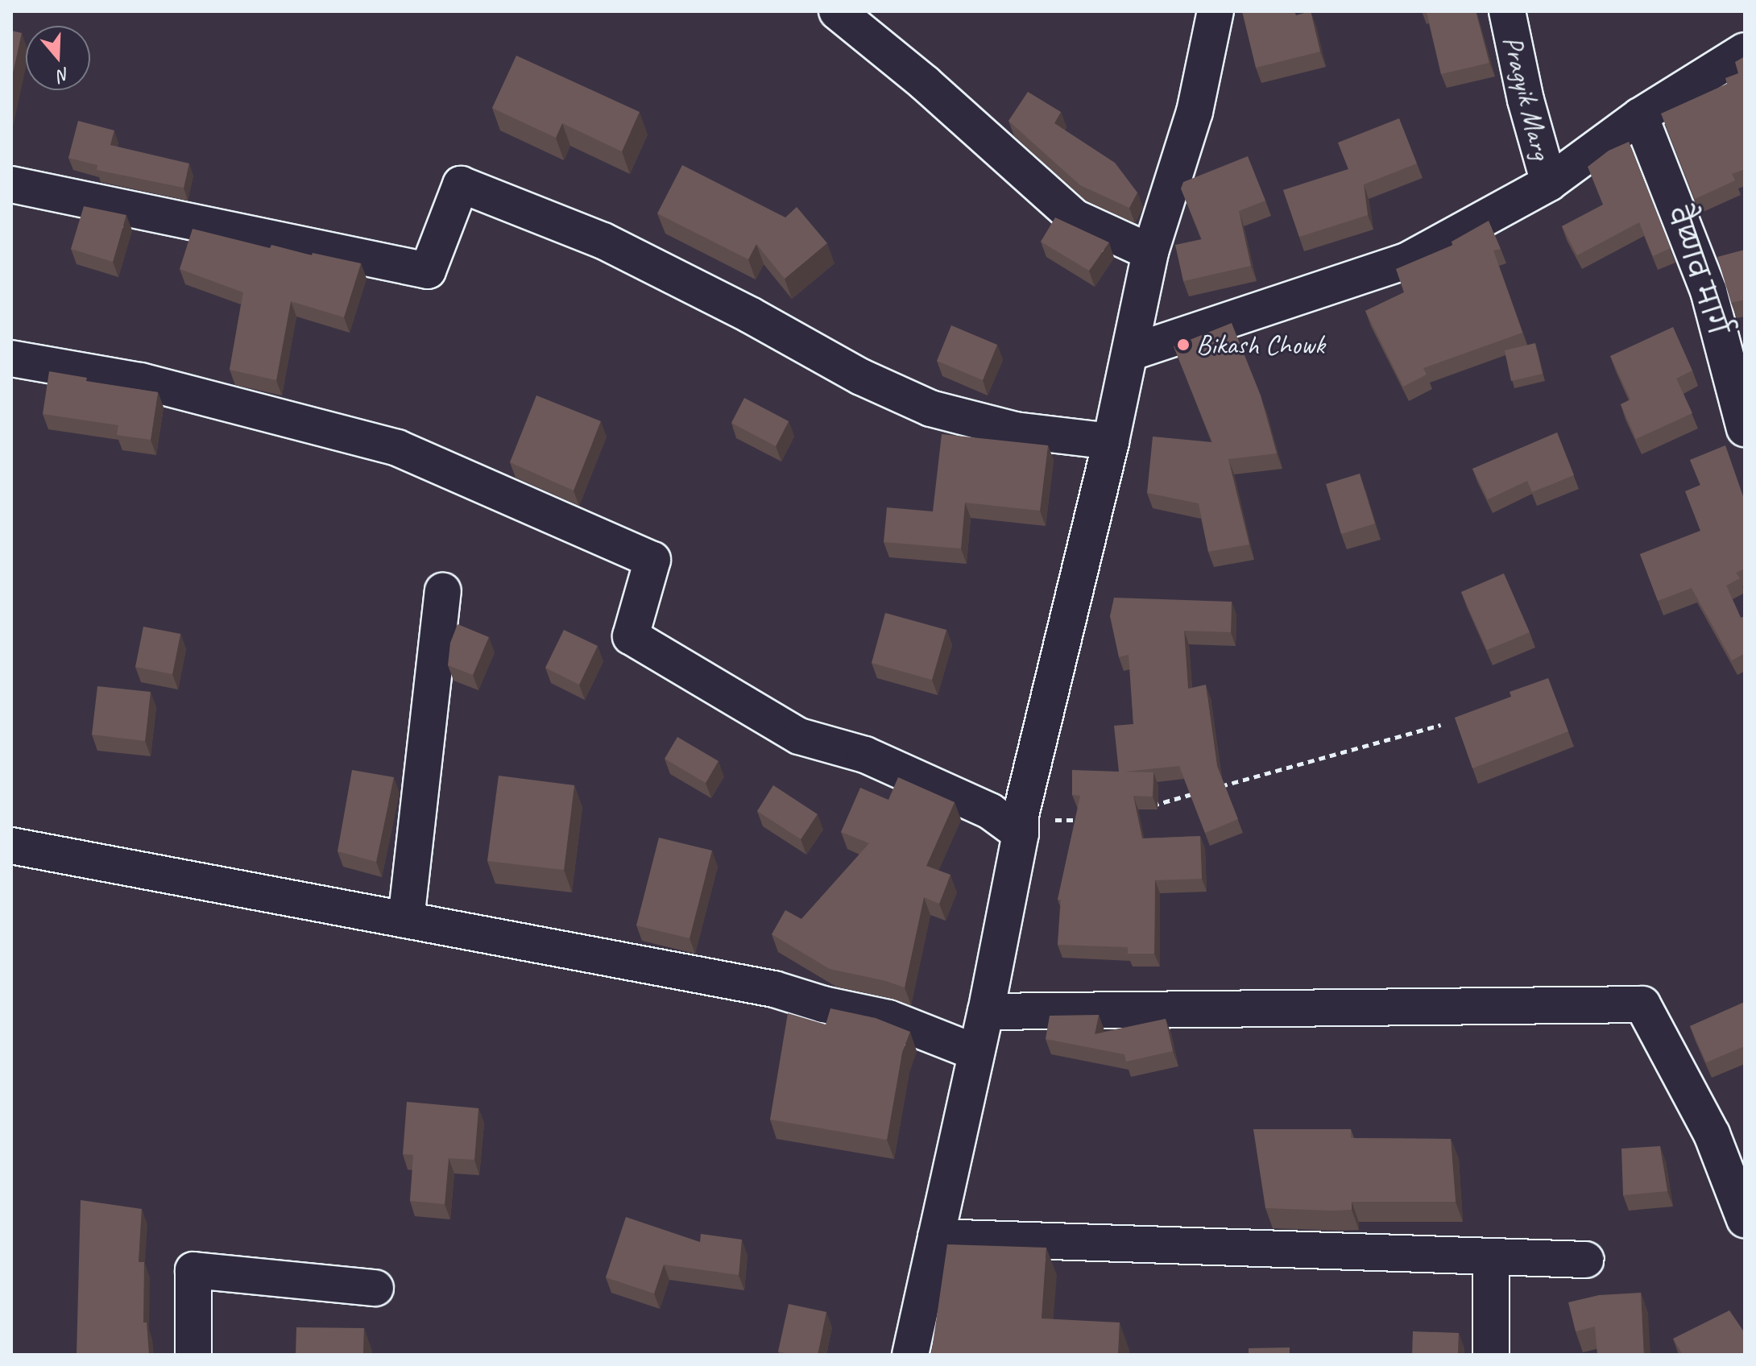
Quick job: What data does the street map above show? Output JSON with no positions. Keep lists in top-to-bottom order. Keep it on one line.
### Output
{"streets":{"street":["Pragyik Marg","वैष्णव मार्ग"]},"places":["Bikash Chowk"],"north":"bottom"}
